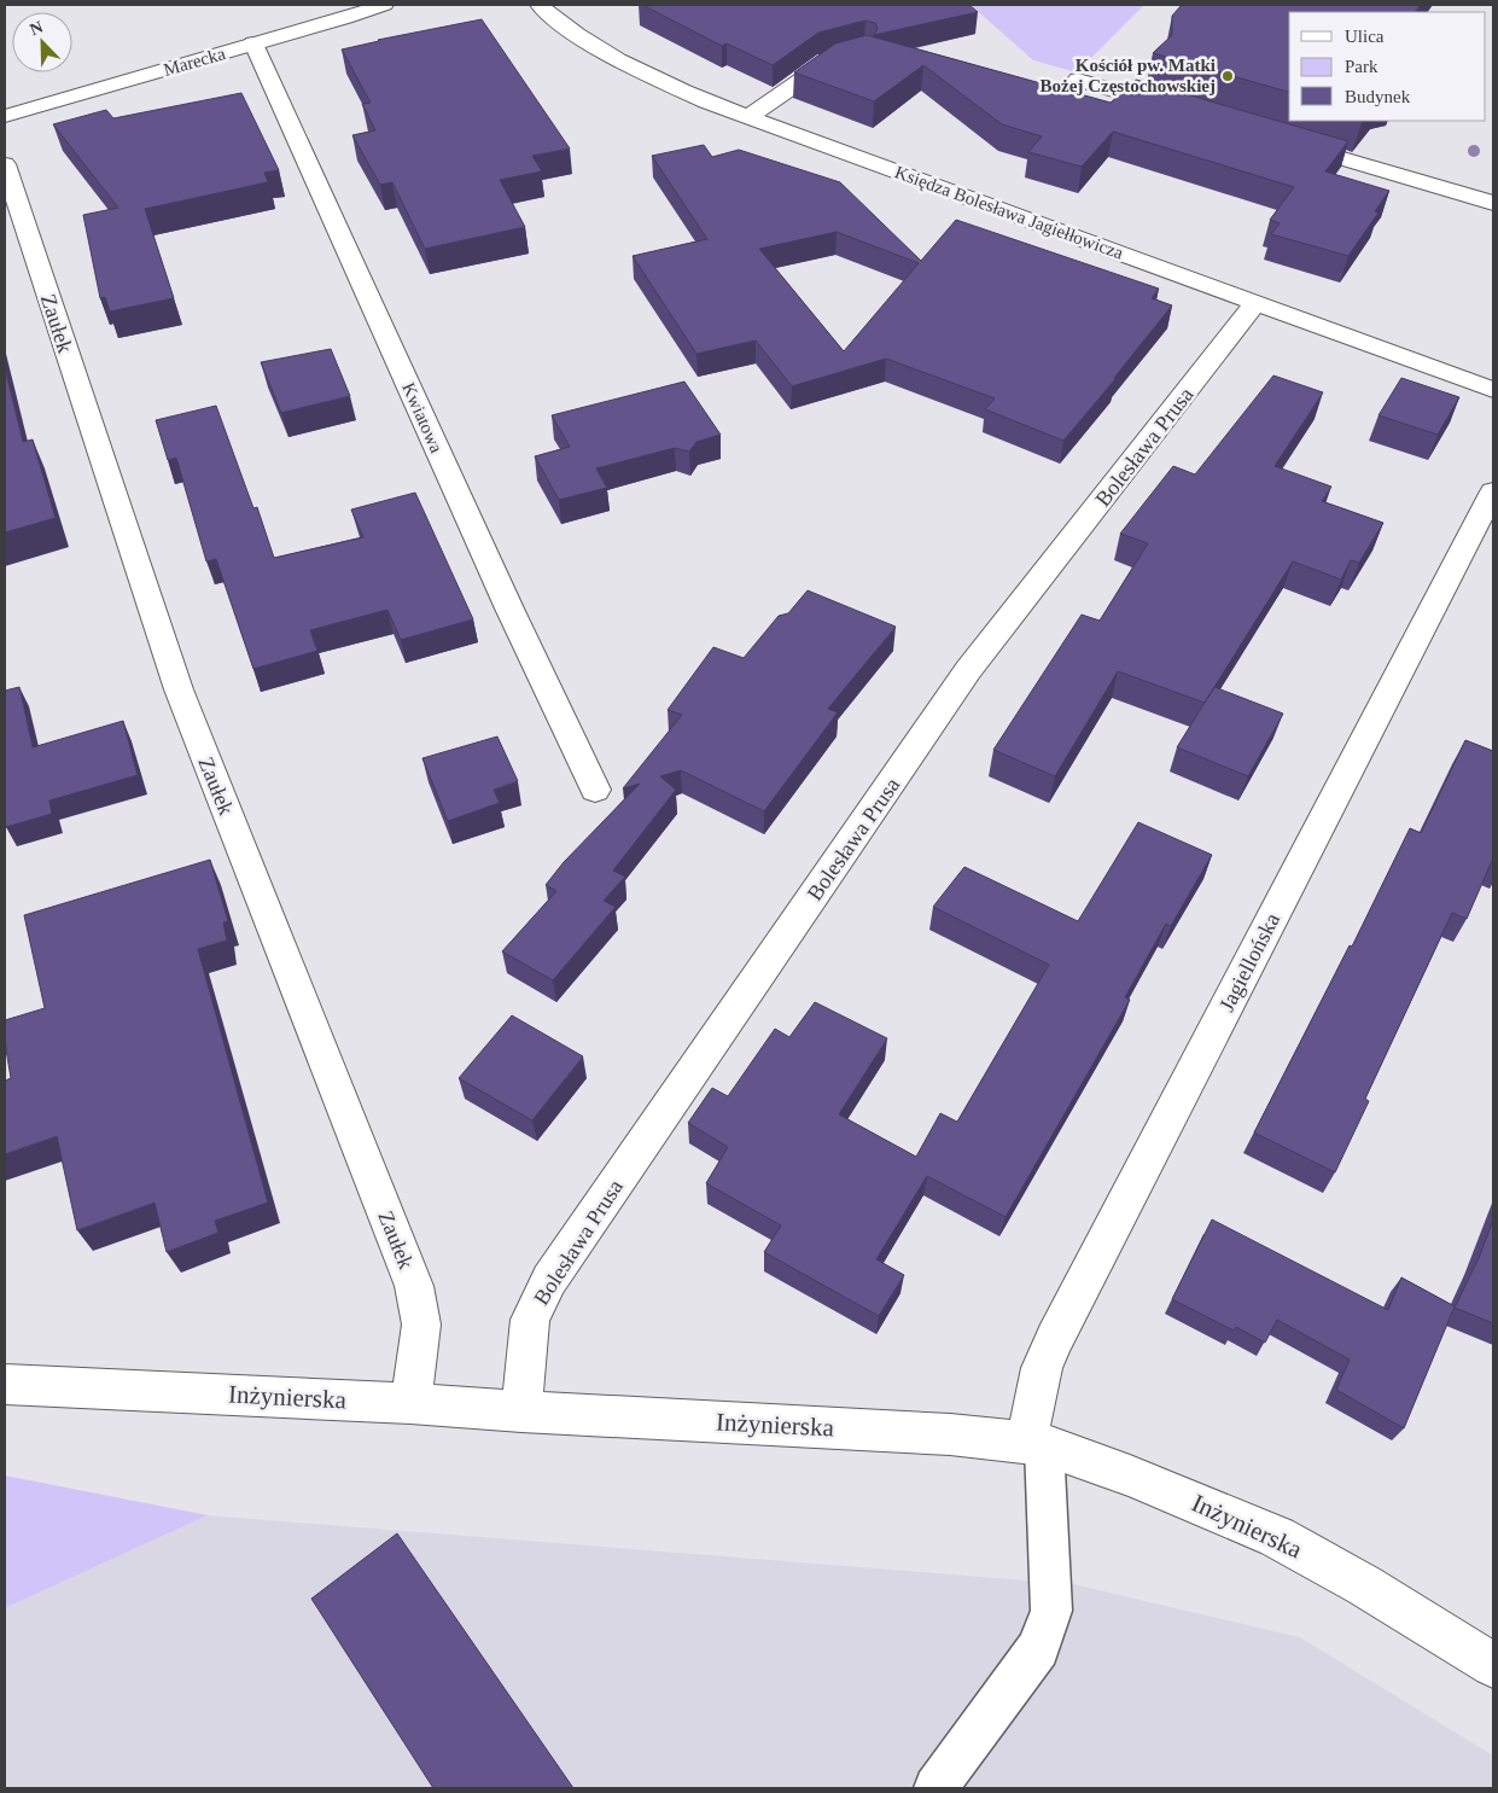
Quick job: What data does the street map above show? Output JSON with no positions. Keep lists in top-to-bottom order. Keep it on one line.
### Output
{"streets":{"street":["Marecka","Księdza Bolesława Jagiełłowicza","Zaułek","Kwiatowa","Bolesława Prusa","Jagiellońska","Inżynierska"]},"crossings":[["Marecka","Kwiatowa"],["Księdza Bolesława Jagiełłowicza","Bolesława Prusa"],["Zaułek","Inżynierska"],["Bolesława Prusa","Inżynierska"],["Jagiellońska","Inżynierska"]],"places":["Kościół pw. Matki Bożej Częstochowskiej"],"legend":["Ulica","Park","Budynek"],"north":"top left"}
